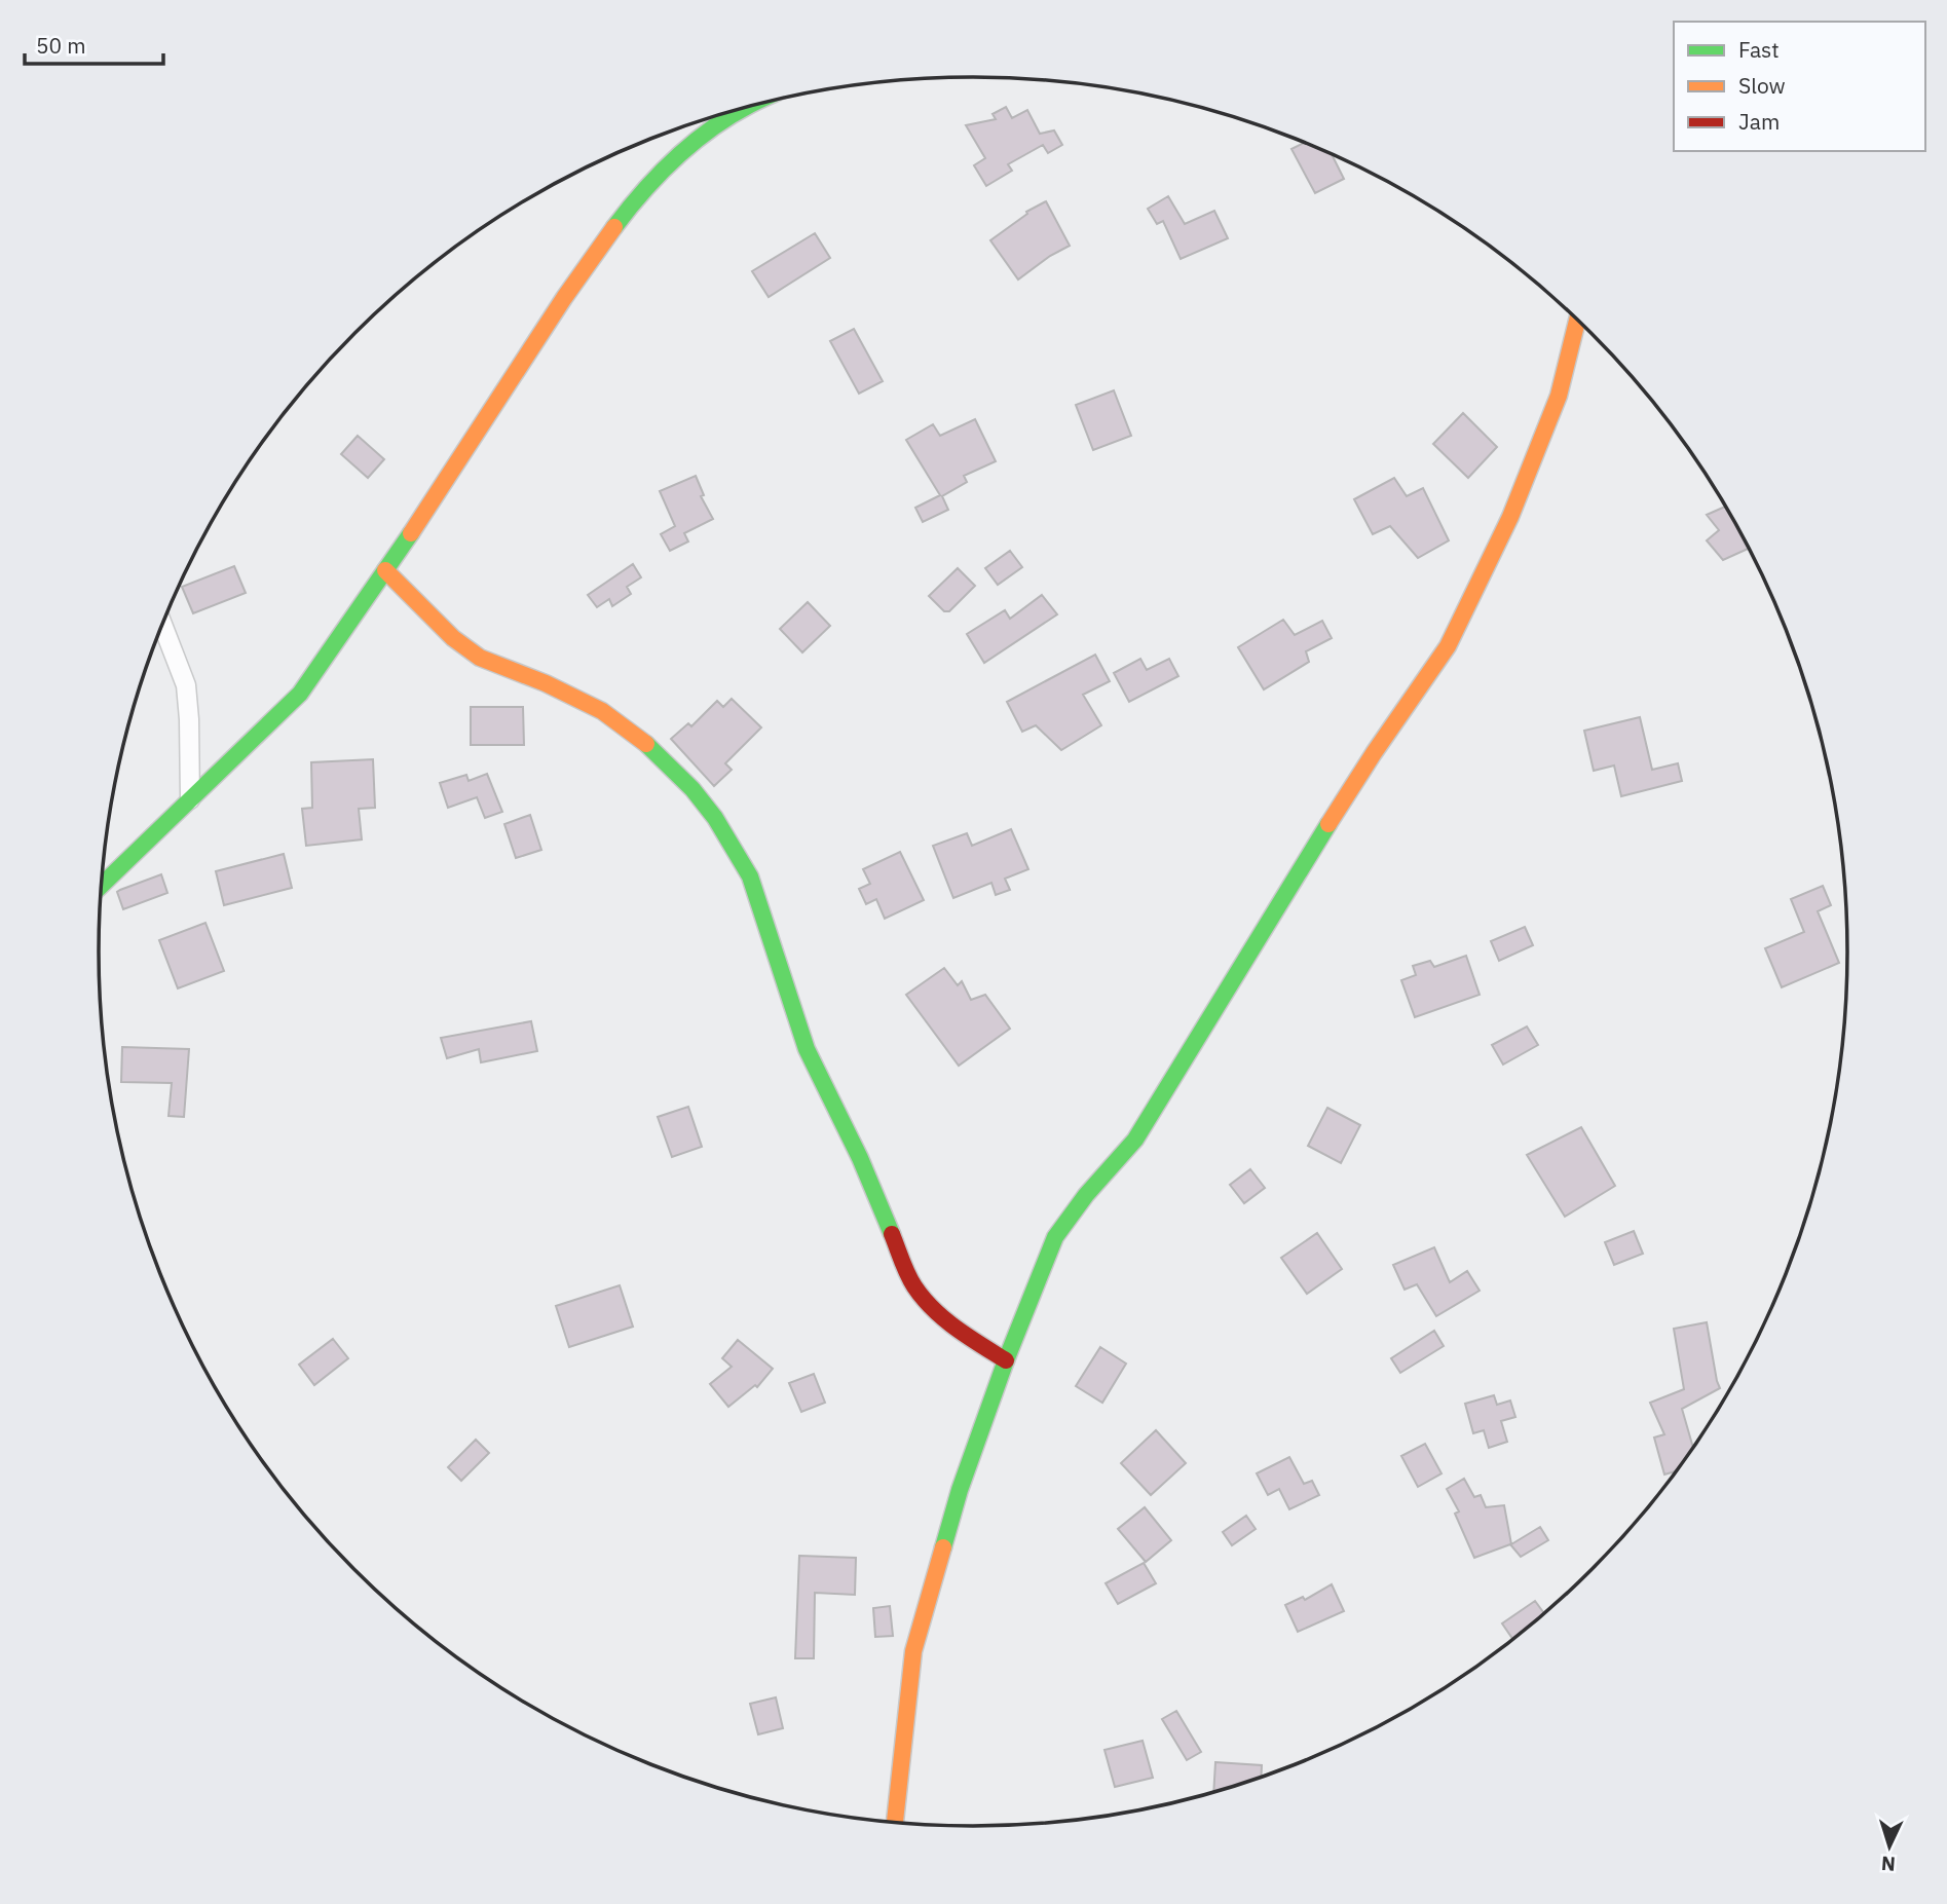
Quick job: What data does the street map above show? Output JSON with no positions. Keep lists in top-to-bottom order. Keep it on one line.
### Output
{"legend":["Fast","Slow","Jam"],"scale_bar":"50 m","north":"bottom"}
